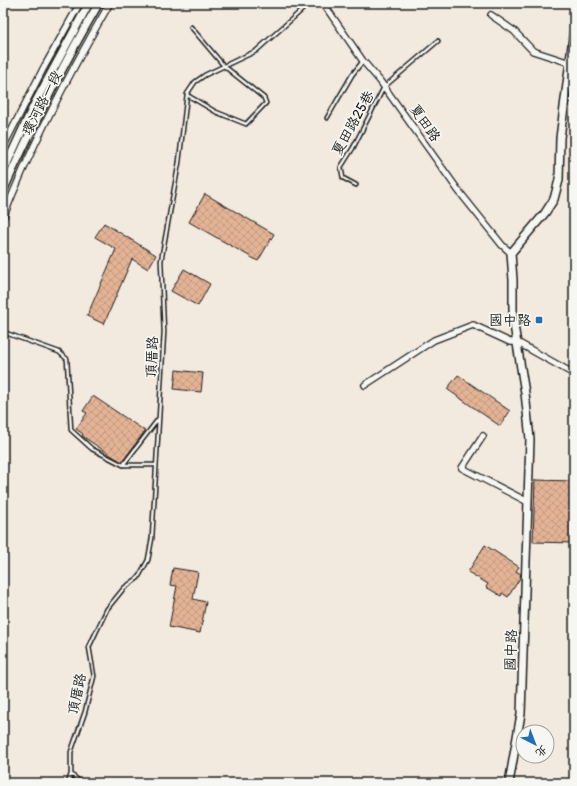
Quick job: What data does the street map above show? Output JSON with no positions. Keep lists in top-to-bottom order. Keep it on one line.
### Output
{"streets":{"street":["環河路一段","夏田路","國中路"],"lane":["夏田路25巷","頂厝路"]},"crossings":[["夏田路25巷","夏田路"],["夏田路","國中路"]],"places":{"transit":["國中路"]},"north":"bottom right"}
